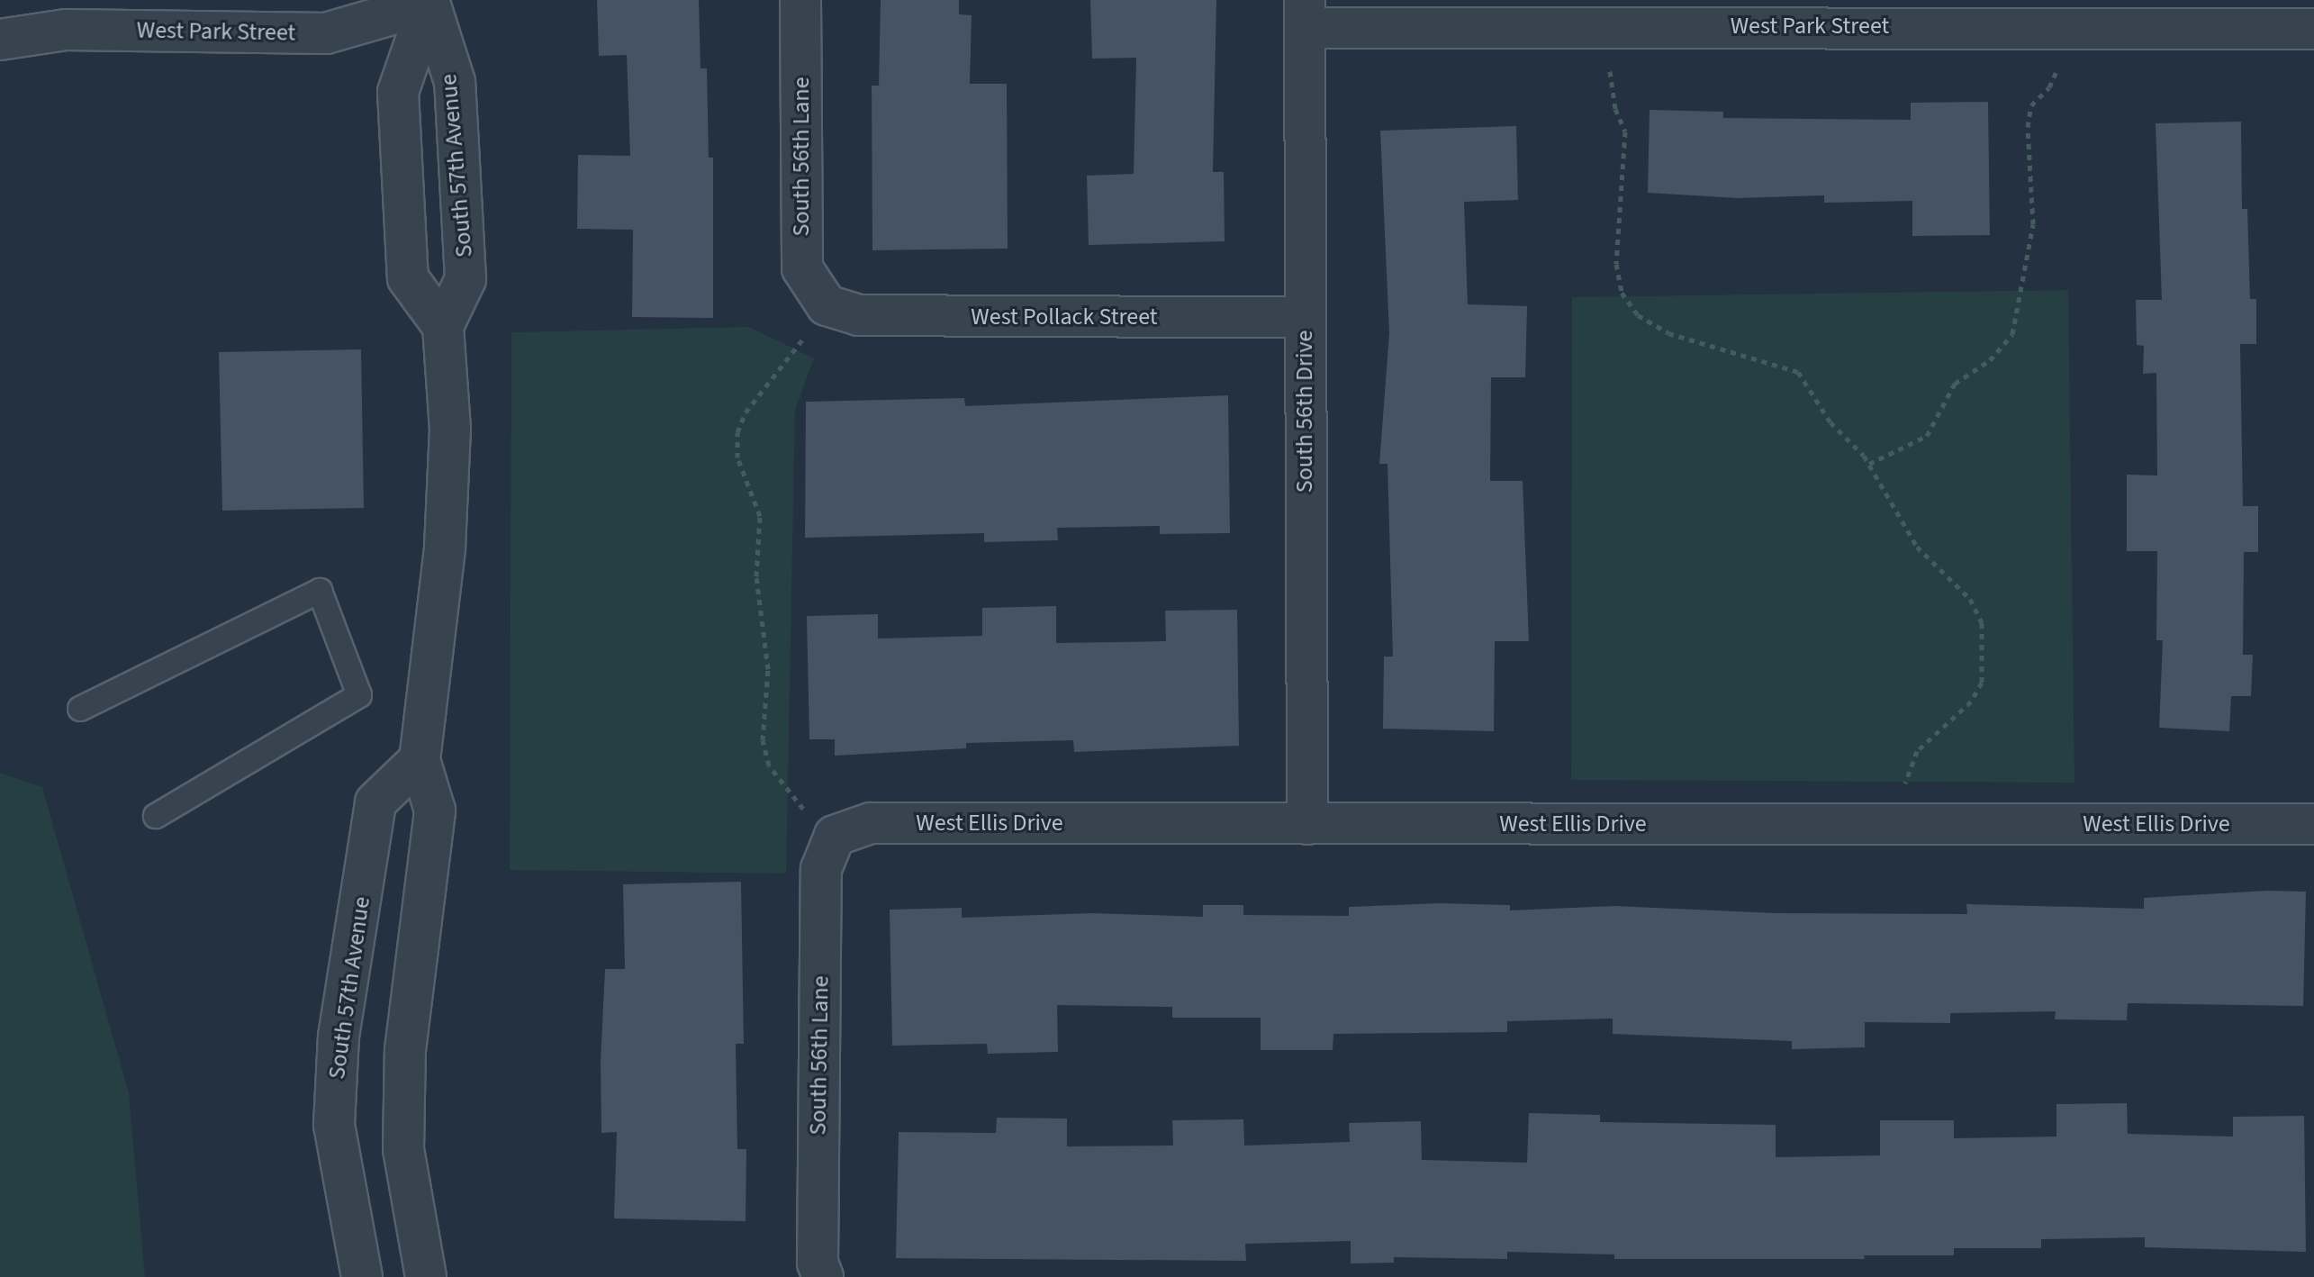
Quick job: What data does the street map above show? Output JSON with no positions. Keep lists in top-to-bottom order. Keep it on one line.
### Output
{"streets":{"street":["West Park Street","South 56th Lane","South 57th Avenue","West Pollack Street","South 56th Drive","West Ellis Drive"]},"crossings":[["West Park Street","South 57th Avenue"],["West Park Street","South 56th Drive"],["South 56th Lane","West Pollack Street"],["South 56th Lane","West Ellis Drive"],["West Pollack Street","South 56th Drive"],["South 56th Drive","West Ellis Drive"]]}
